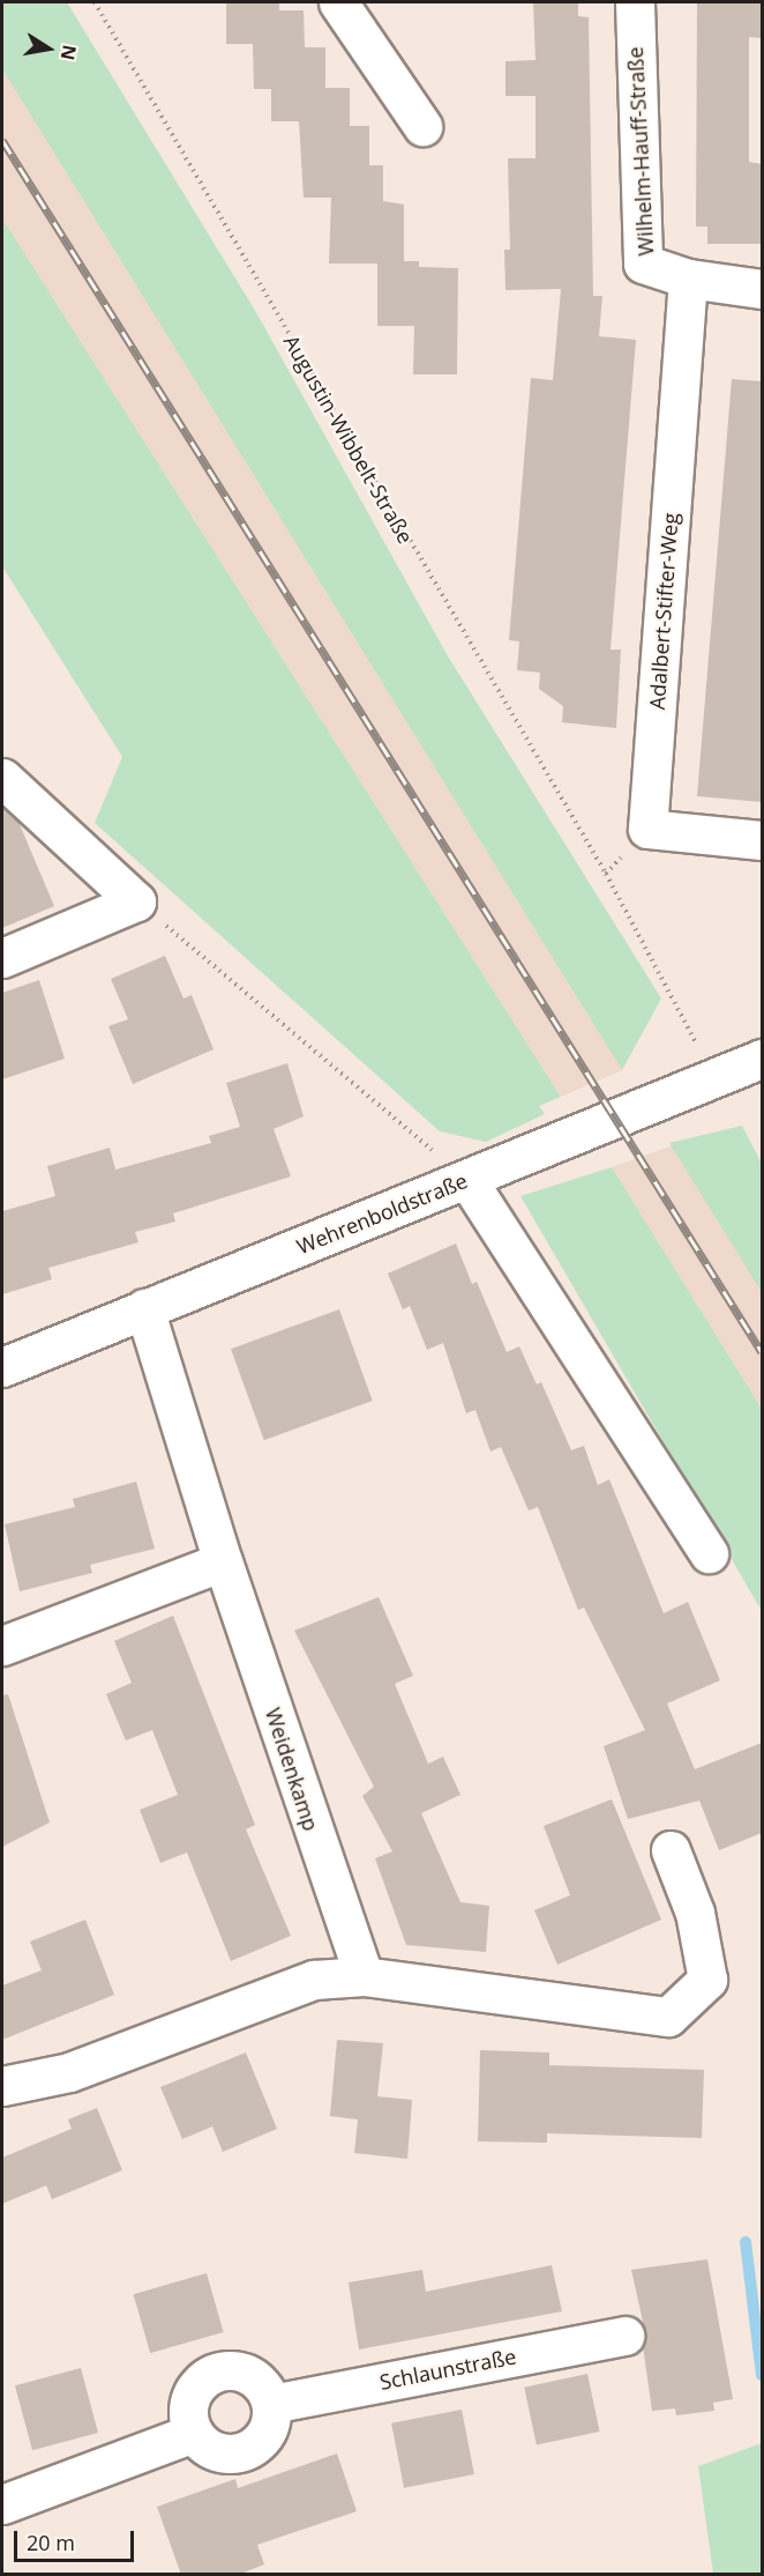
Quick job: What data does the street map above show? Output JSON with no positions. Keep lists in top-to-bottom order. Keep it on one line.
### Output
{"streets":{"street":["Wilhelm-Hauff-Straße","Adalbert-Stifter-Weg","Wehrenboldstraße","Weidenkamp","Schlaunstraße"],"path":["Augustin-Wibbelt-Straße"]},"crossings":[["Wilhelm-Hauff-Straße","Adalbert-Stifter-Weg"],["Augustin-Wibbelt-Straße","Wehrenboldstraße"],["Wehrenboldstraße","Weidenkamp"]],"scale_bar":"20 m","north":"right"}
